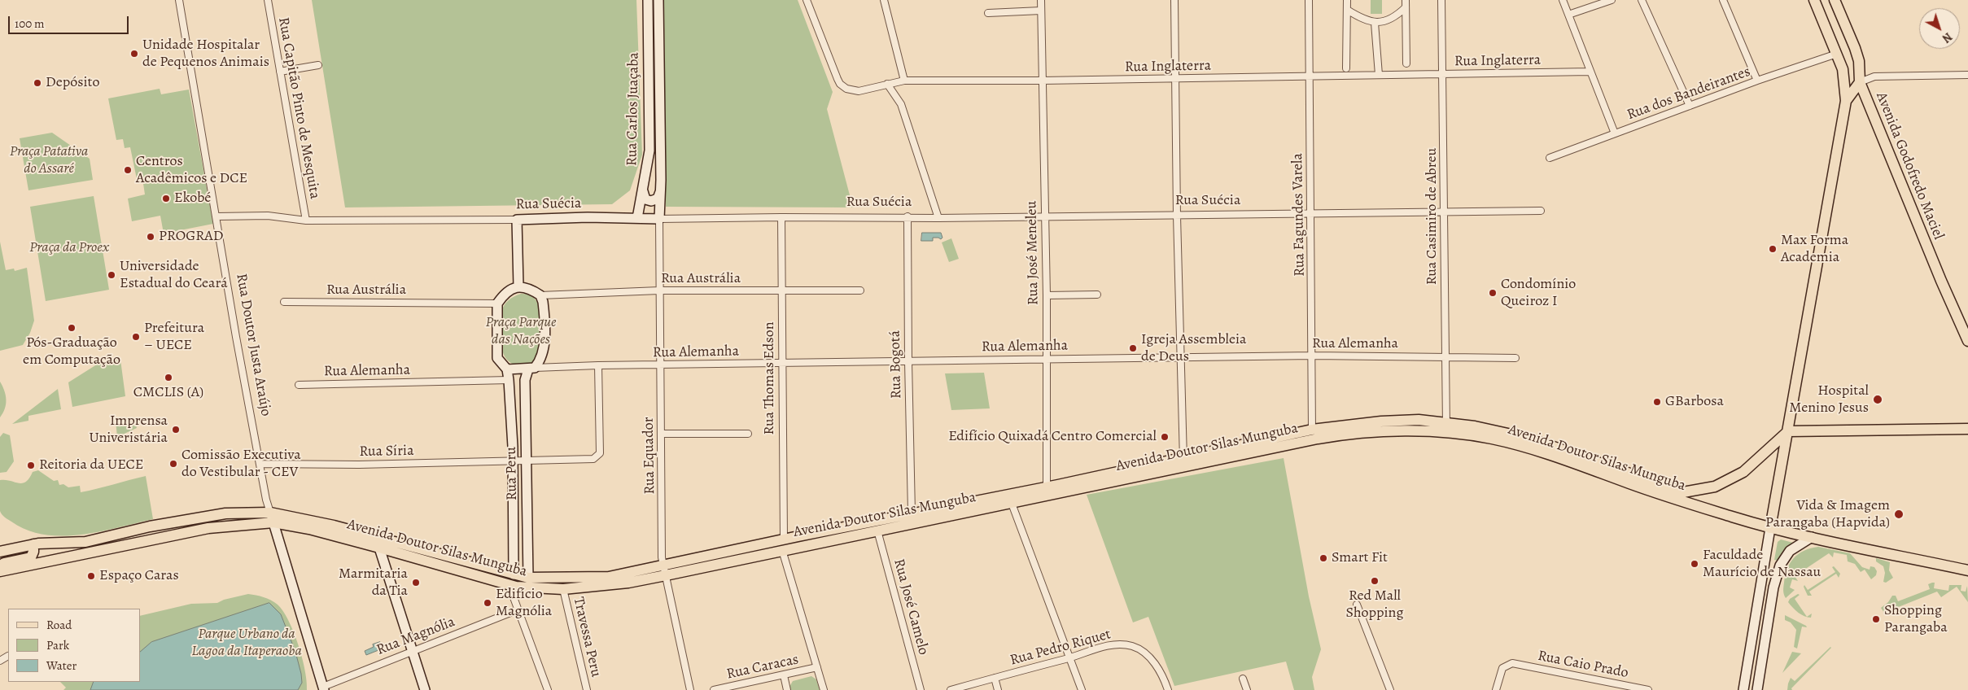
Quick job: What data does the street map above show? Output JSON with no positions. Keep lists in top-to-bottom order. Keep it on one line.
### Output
{"streets":{"main road":["Avenida Godofredo Maciel","Avenida Doutor Silas Munguba"],"street":["Rua Inglaterra","Rua dos Bandeirantes","Rua Capitão Pinto de Mesquita","Rua Carlos Juaçaba","Rua Suécia","Rua Fagundes Varela","Rua Casimiro de Abreu","Rua José Meneleu","Rua Austrália","Rua Alemanha","Rua Doutor Justa Araújo","Rua Bogotá","Rua Thomas Edson","Rua Síria","Rua Equador","Rua Peru","Rua José Camelo","Rua Magnólia","Travessa Peru","Rua Pedro Riquet","Rua Caio Prado","Rua Caracas"]},"crossings":[["Rua Inglaterra","Rua Fagundes Varela"],["Rua Inglaterra","Rua Casimiro de Abreu"],["Rua Inglaterra","Rua José Meneleu"],["Rua Capitão Pinto de Mesquita","Rua Suécia"],["Rua Carlos Juaçaba","Rua Suécia"],["Rua Carlos Juaçaba","Rua Equador"],["Rua Suécia","Rua Fagundes Varela"],["Rua Suécia","Rua Casimiro de Abreu"],["Rua Suécia","Rua José Meneleu"],["Rua Suécia","Rua Doutor Justa Araújo"],["Rua Suécia","Rua Bogotá"],["Rua Suécia","Rua Thomas Edson"],["Rua Suécia","Rua Equador"],["Rua Fagundes Varela","Rua Alemanha"],["Rua Fagundes Varela","Avenida Doutor Silas Munguba"],["Rua Casimiro de Abreu","Rua Alemanha"],["Rua Casimiro de Abreu","Avenida Doutor Silas Munguba"],["Rua José Meneleu","Rua Alemanha"],["Rua José Meneleu","Avenida Doutor Silas Munguba"],["Rua Austrália","Rua Alemanha"],["Rua Austrália","Rua Thomas Edson"],["Rua Austrália","Rua Equador"],["Rua Austrália","Rua Peru"],["Rua Alemanha","Rua Bogotá"],["Rua Alemanha","Rua Thomas Edson"],["Rua Alemanha","Rua Equador"],["Rua Alemanha","Rua Peru"],["Rua Doutor Justa Araújo","Avenida Doutor Silas Munguba"],["Rua Doutor Justa Araújo","Rua Síria"],["Rua Doutor Justa Araújo","Rua Magnólia"],["Rua Bogotá","Avenida Doutor Silas Munguba"],["Rua Thomas Edson","Avenida Doutor Silas Munguba"],["Avenida Doutor Silas Munguba","Rua Equador"],["Avenida Doutor Silas Munguba","Rua Peru"],["Avenida Doutor Silas Munguba","Rua José Camelo"],["Avenida Doutor Silas Munguba","Travessa Peru"],["Rua Síria","Rua Peru"]],"parks":["Praça Patativa do Assaré","Praça da Proex","Praça Parque das Nações","Parque Urbano da Lagoa da Itaperaoba"],"places":["Unidade Hospitalar de Pequenos Animais","Depósito","Centros Acadêmicos e DCE","Ekobé","PROGRAD","Max Forma Academia","Universidade Estadual do Ceará","Condomínio Queiroz I","Pós-Graduação em Computação","Prefeitura – UECE","Igreja Assembleia de Deus","CMCLIS (A)","Hospital Menino Jesus","GBarbosa","Imprensa Univeristária","Edifício Quixadá Centro Comercial","Comissão Executiva do Vestibular - CEV","Reitoria da UECE","Vida & Imagem Parangaba (Hapvida)","Smart Fit","Faculdade Maurício de Nassau","Espaço Caras","Red Mall Shopping","Marmitaria da Tia","Edifício Magnólia","Shopping Parangaba"],"legend":["Road","Park","Water"],"scale_bar":"100 m","north":"bottom right"}
